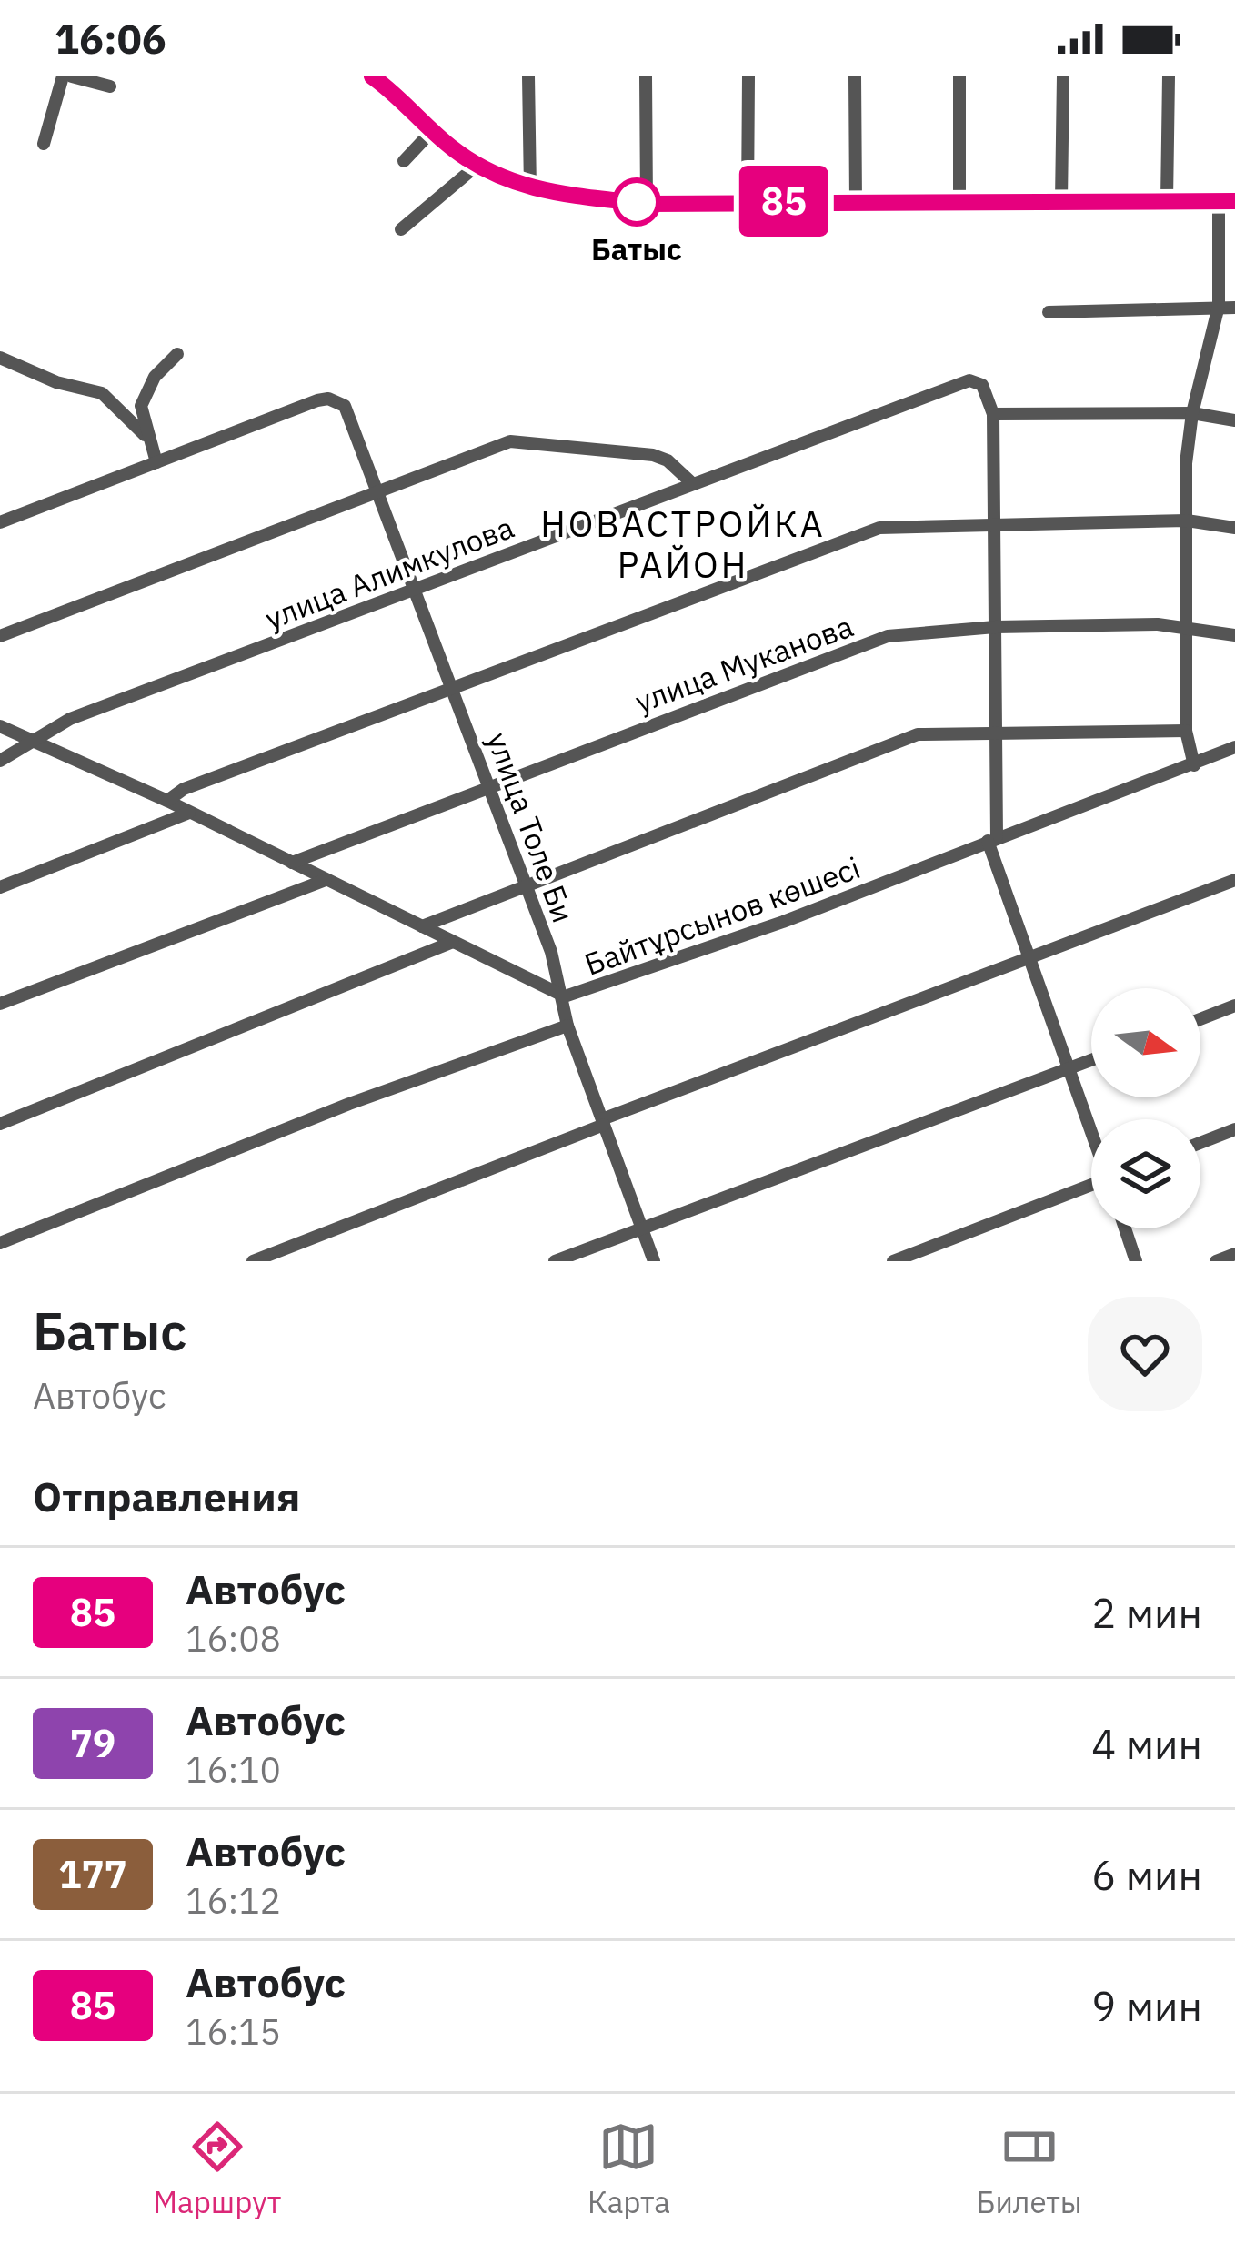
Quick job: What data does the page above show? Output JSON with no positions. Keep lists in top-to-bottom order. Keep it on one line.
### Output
{"streets":{"street":["улица Алимкулова","улица Муканова","улица Толе Би","Байтұрсынов көшесі"]},"crossings":[["улица Алимкулова","улица Толе Би"],["улица Алимкулова","Байтұрсынов көшесі"],["улица Муканова","улица Толе Би"],["улица Муканова","Байтұрсынов көшесі"],["улица Толе Би","Байтұрсынов көшесі"]],"districts":["НОВАСТРОЙКА РАЙОН"],"places":["Батыс"],"lines":["bus line 85"],"north":"right","page":{"status":"16:06","on_map":"85","heading":[["Батыс","Автобус"],"Отправления"],"list":[{"mark":"85","name":"Автобус","note":"16:08","value":"2 мин"},{"mark":"79","name":"Автобус","note":"16:10","value":"4 мин"},{"mark":"177","name":"Автобус","note":"16:12","value":"6 мин"},{"mark":"85","name":"Автобус","note":"16:15","value":"9 мин"}],"tabs":["Маршрут","Карта","Билеты"]}}
